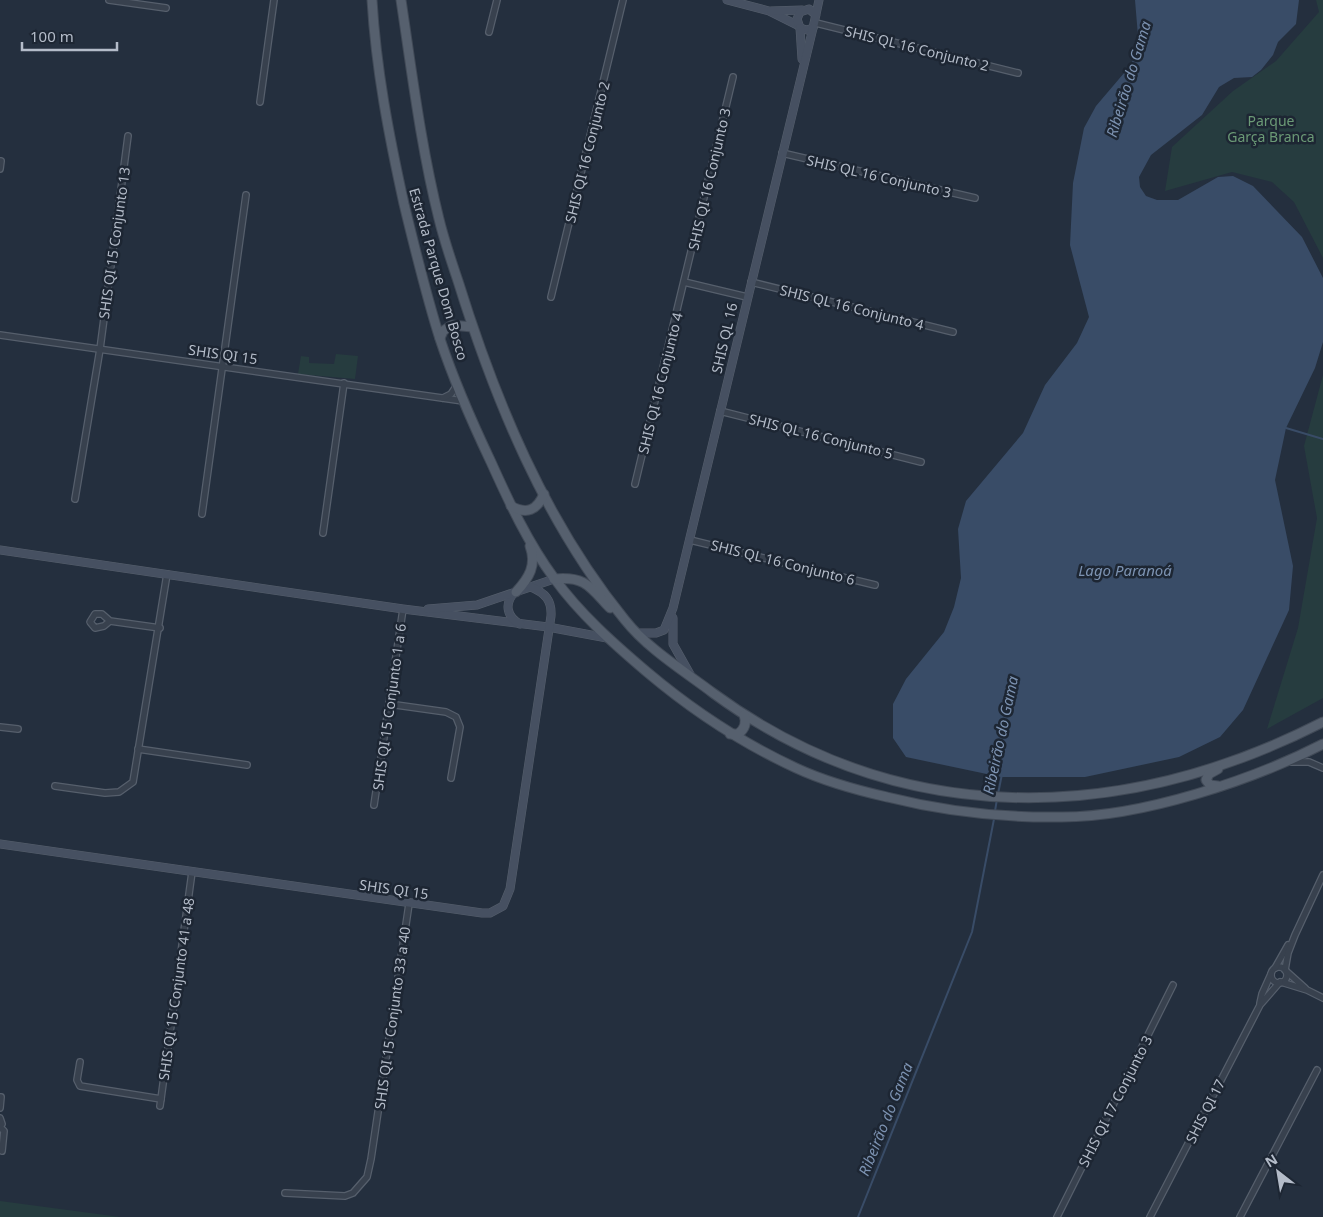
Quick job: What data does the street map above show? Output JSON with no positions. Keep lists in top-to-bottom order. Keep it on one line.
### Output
{"streets":{"main road":["Estrada Parque Dom Bosco"],"street":["SHIS QL 16 Conjunto 2","SHIS QI 16 Conjunto 2","SHIS QL 16 Conjunto 3","SHIS QI 16 Conjunto 3","SHIS QI 15 Conjunto 13","SHIS QL 16 Conjunto 4","SHIS QL 16","SHIS QI 15","SHIS QI 16 Conjunto 4","SHIS QL 16 Conjunto 5","SHIS QL 16 Conjunto 6","SHIS QI 15 Conjunto 1 a 6","SHIS QI 15 Conjunto 41 a 48","SHIS QI 15 Conjunto 33 a 40","SHIS QI 17 Conjunto 3","SHIS QI 17"]},"crossings":[["SHIS QL 16 Conjunto 2","SHIS QL 16"],["SHIS QL 16 Conjunto 3","SHIS QL 16"],["SHIS QI 16 Conjunto 3","SHIS QI 16 Conjunto 4"],["SHIS QI 15 Conjunto 13","SHIS QI 15"],["Estrada Parque Dom Bosco","SHIS QL 16"],["Estrada Parque Dom Bosco","SHIS QI 15"],["SHIS QL 16 Conjunto 4","SHIS QL 16"],["SHIS QL 16","SHIS QL 16 Conjunto 5"],["SHIS QL 16","SHIS QL 16 Conjunto 6"],["SHIS QI 15","SHIS QI 15 Conjunto 41 a 48"],["SHIS QI 15","SHIS QI 15 Conjunto 33 a 40"]],"water":["Ribeirão do Gama","Lago Paranoá"],"parks":["Parque Garça Branca"],"scale_bar":"100 m","north":"top left"}
